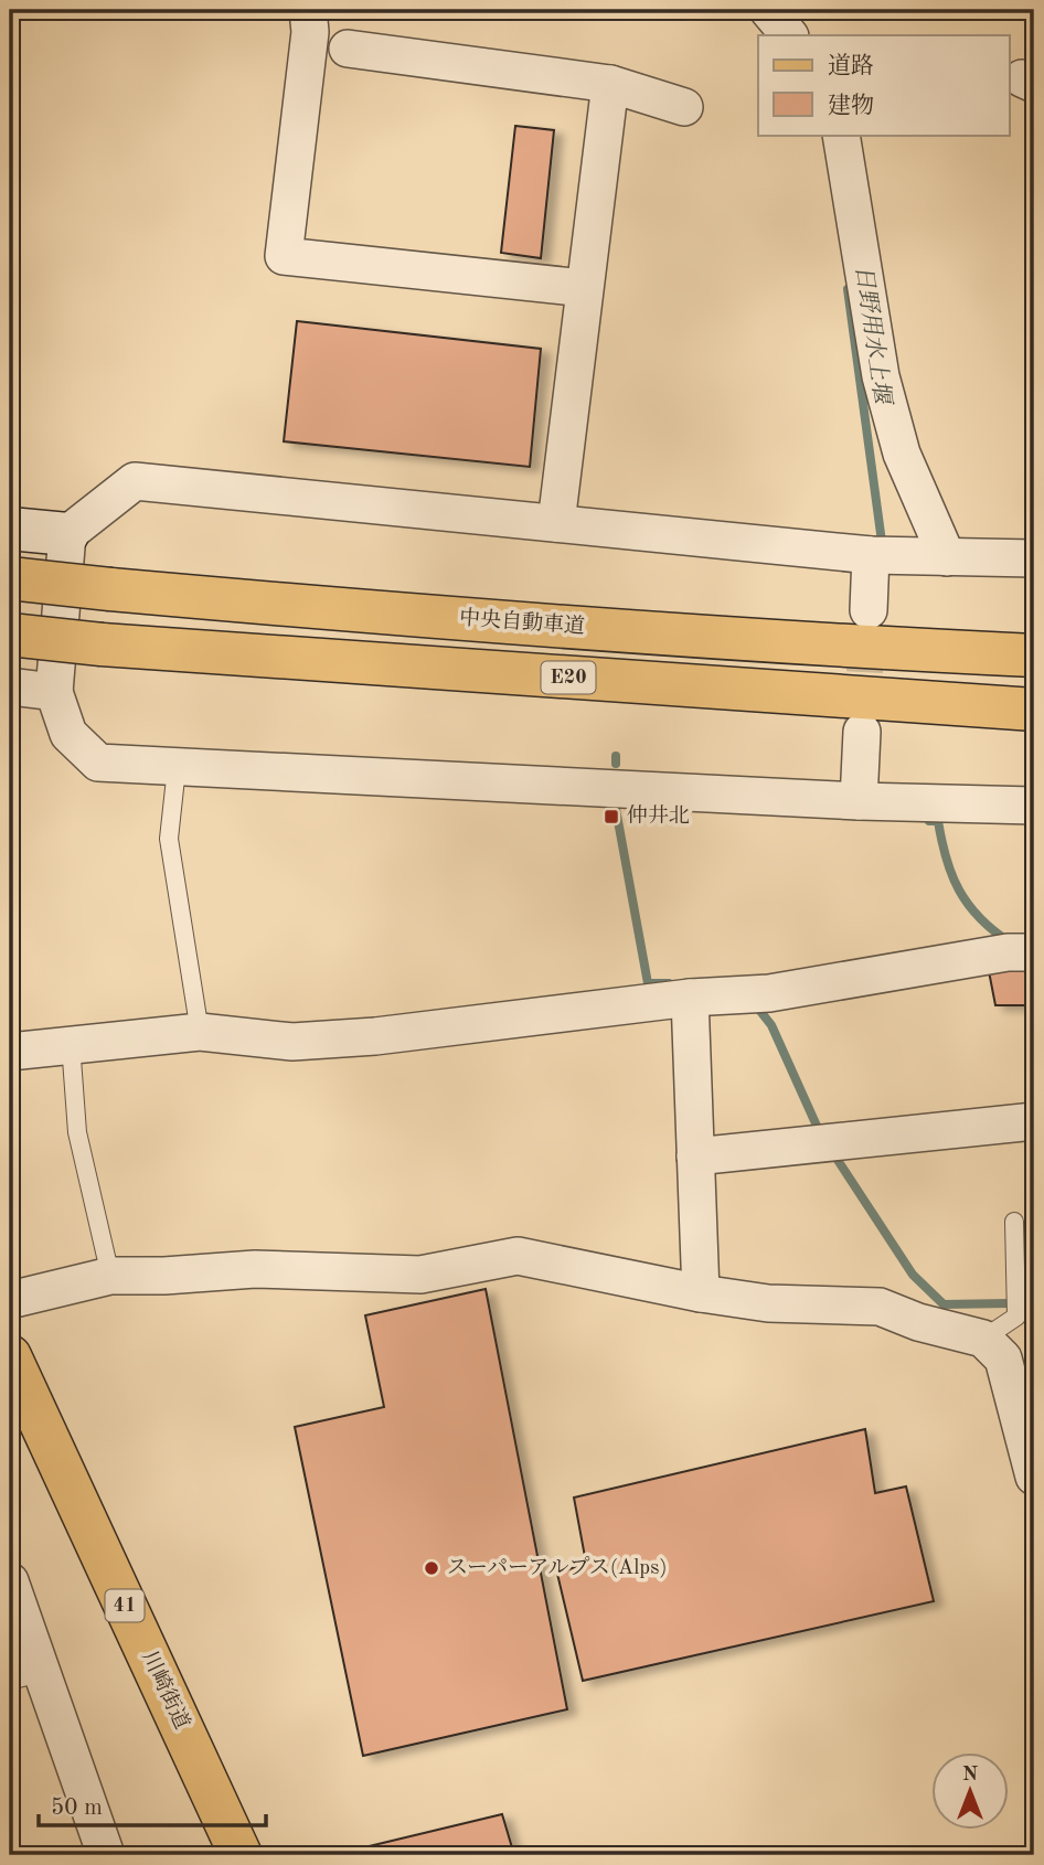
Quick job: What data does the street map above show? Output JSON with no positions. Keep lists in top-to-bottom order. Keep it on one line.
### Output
{"streets":{"main road":["中央自動車道","E20","41","川崎街道"]},"water":["日野用水上堰"],"places":{"transit":["仲井北"],"other":["スーパーアルプス(Alps)"]},"legend":["道路","建物"],"scale_bar":"50 m","north":"top"}
